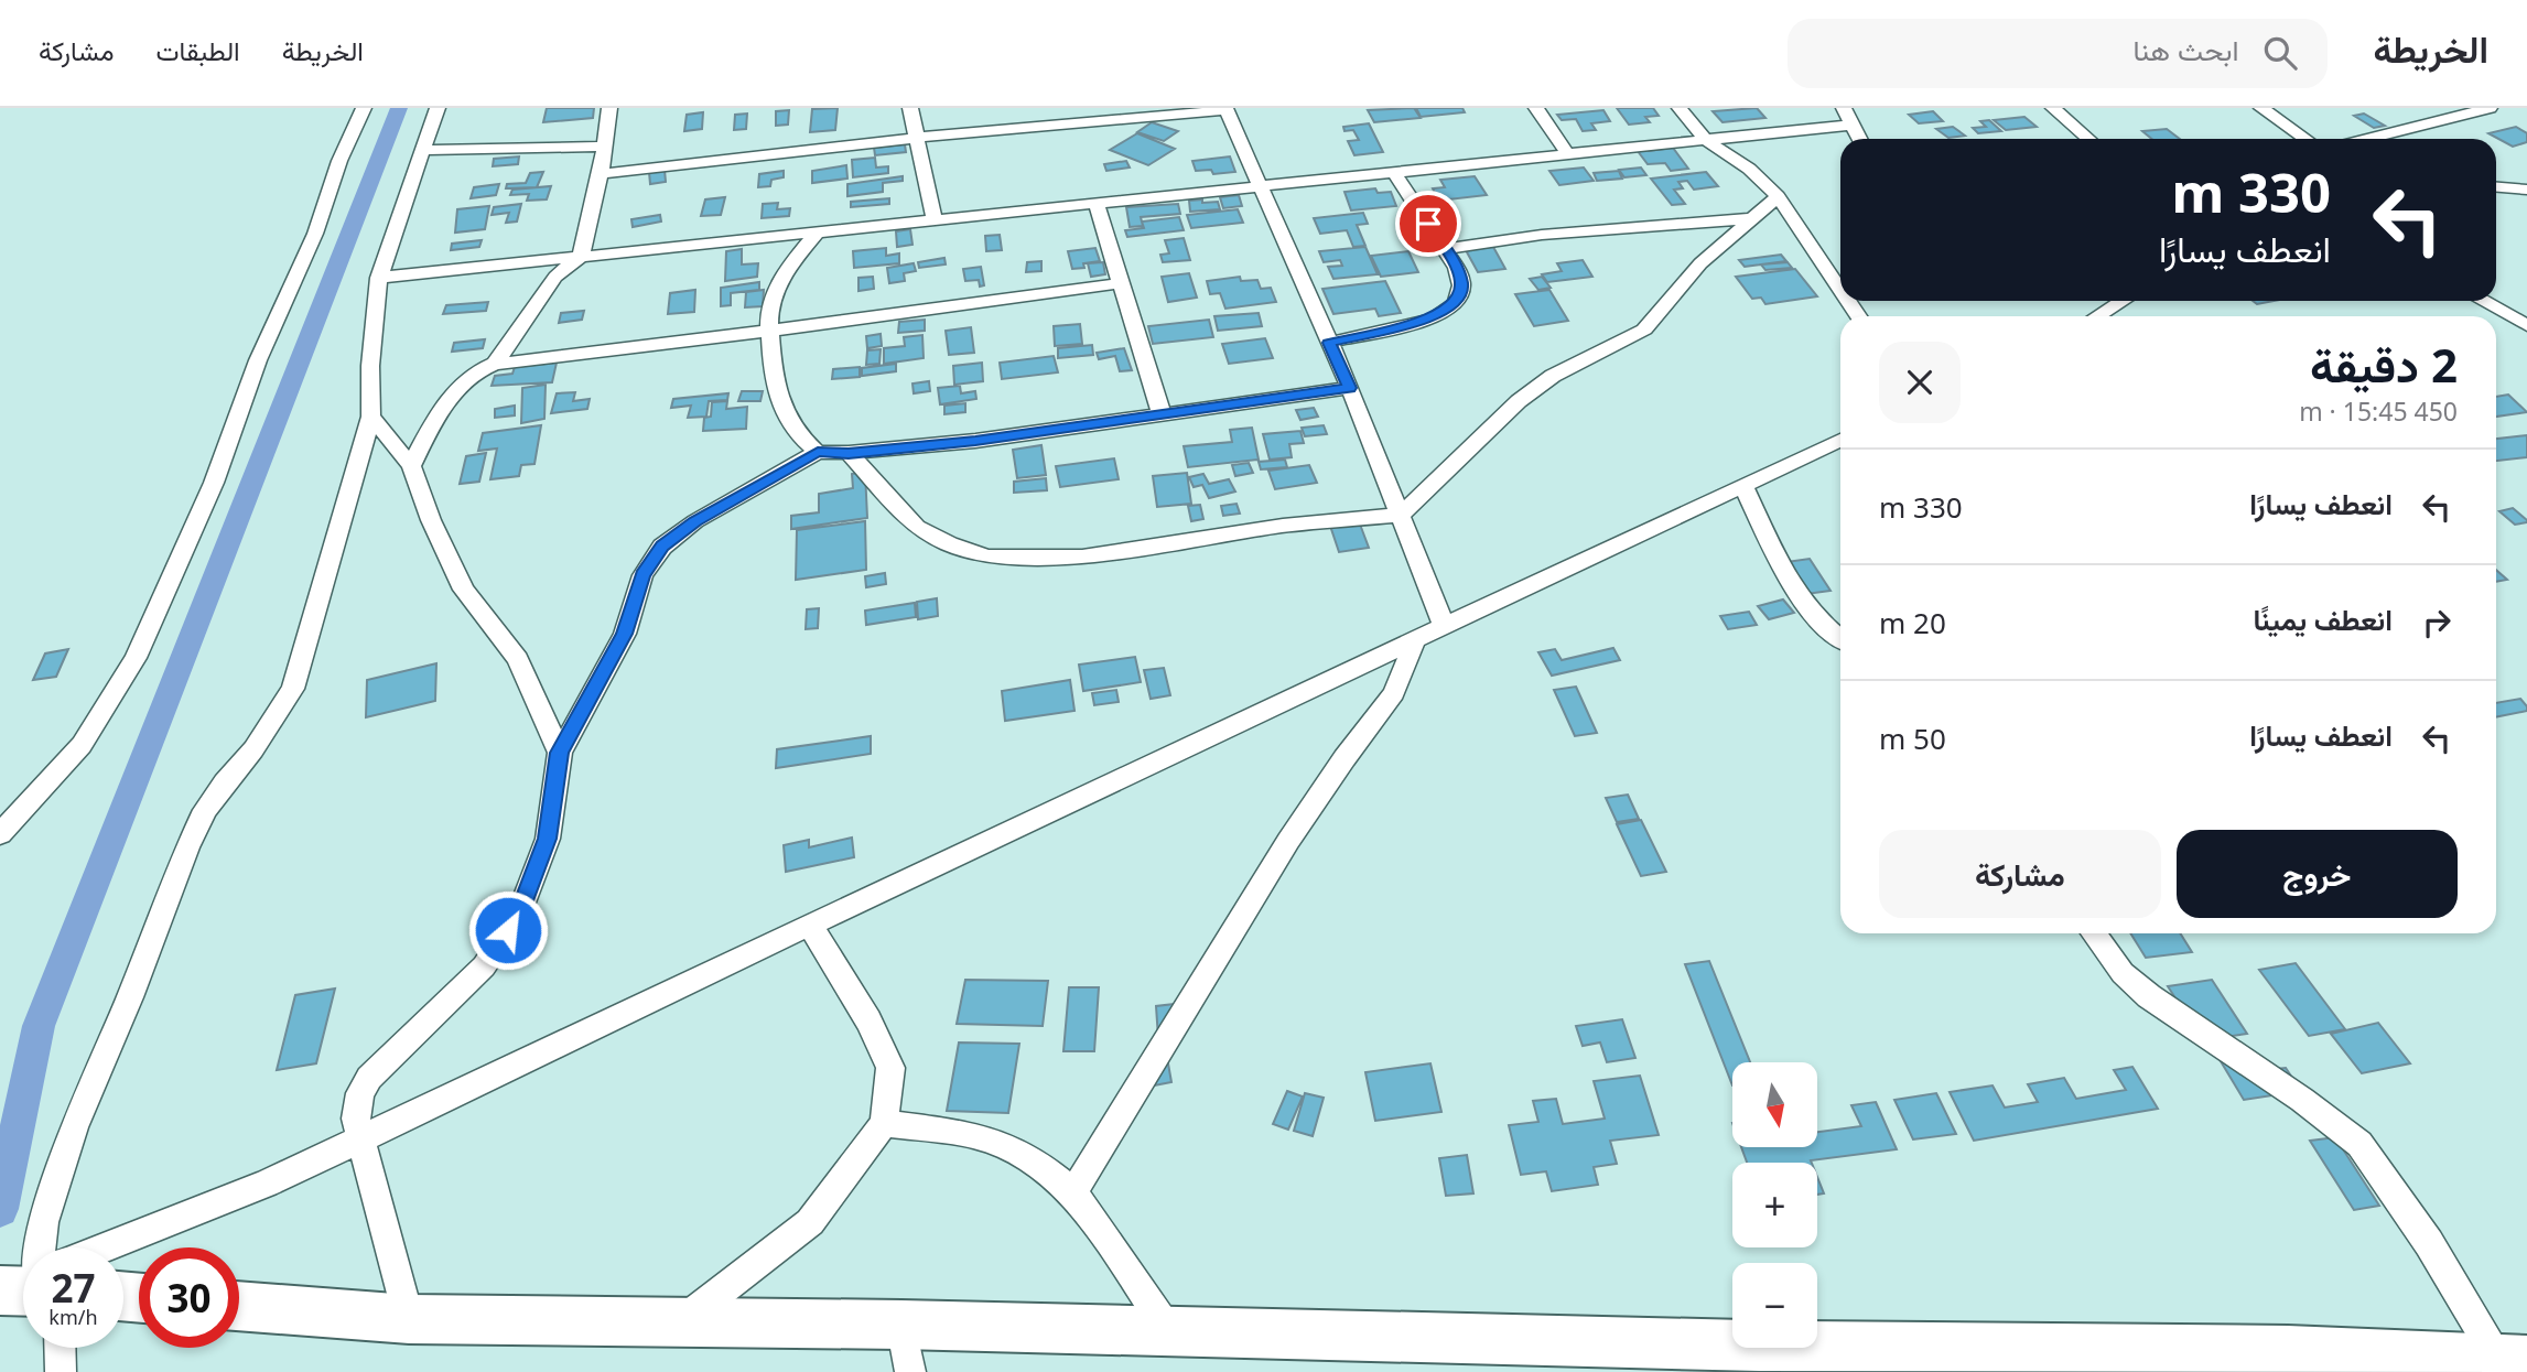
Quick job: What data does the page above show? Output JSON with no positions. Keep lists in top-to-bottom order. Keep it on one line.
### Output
{"north":"bottom","page":{"header":"الخريطة","search":"ابحث هنا","nav":["الخريطة","الطبقات","مشاركة"],"turn":["330 m","انعطف يسارًا"],"heading":["2 دقيقة","450 m · 15:45"],"list":[{"name":"انعطف يسارًا","value":"330 m"},{"name":"انعطف يمينًا","value":"20 m"},{"name":"انعطف يسارًا","value":"50 m"}],"buttons":["خروج","مشاركة"],"map_buttons":["+","−"],"speed":"27 km/h","limit":"30"}}
